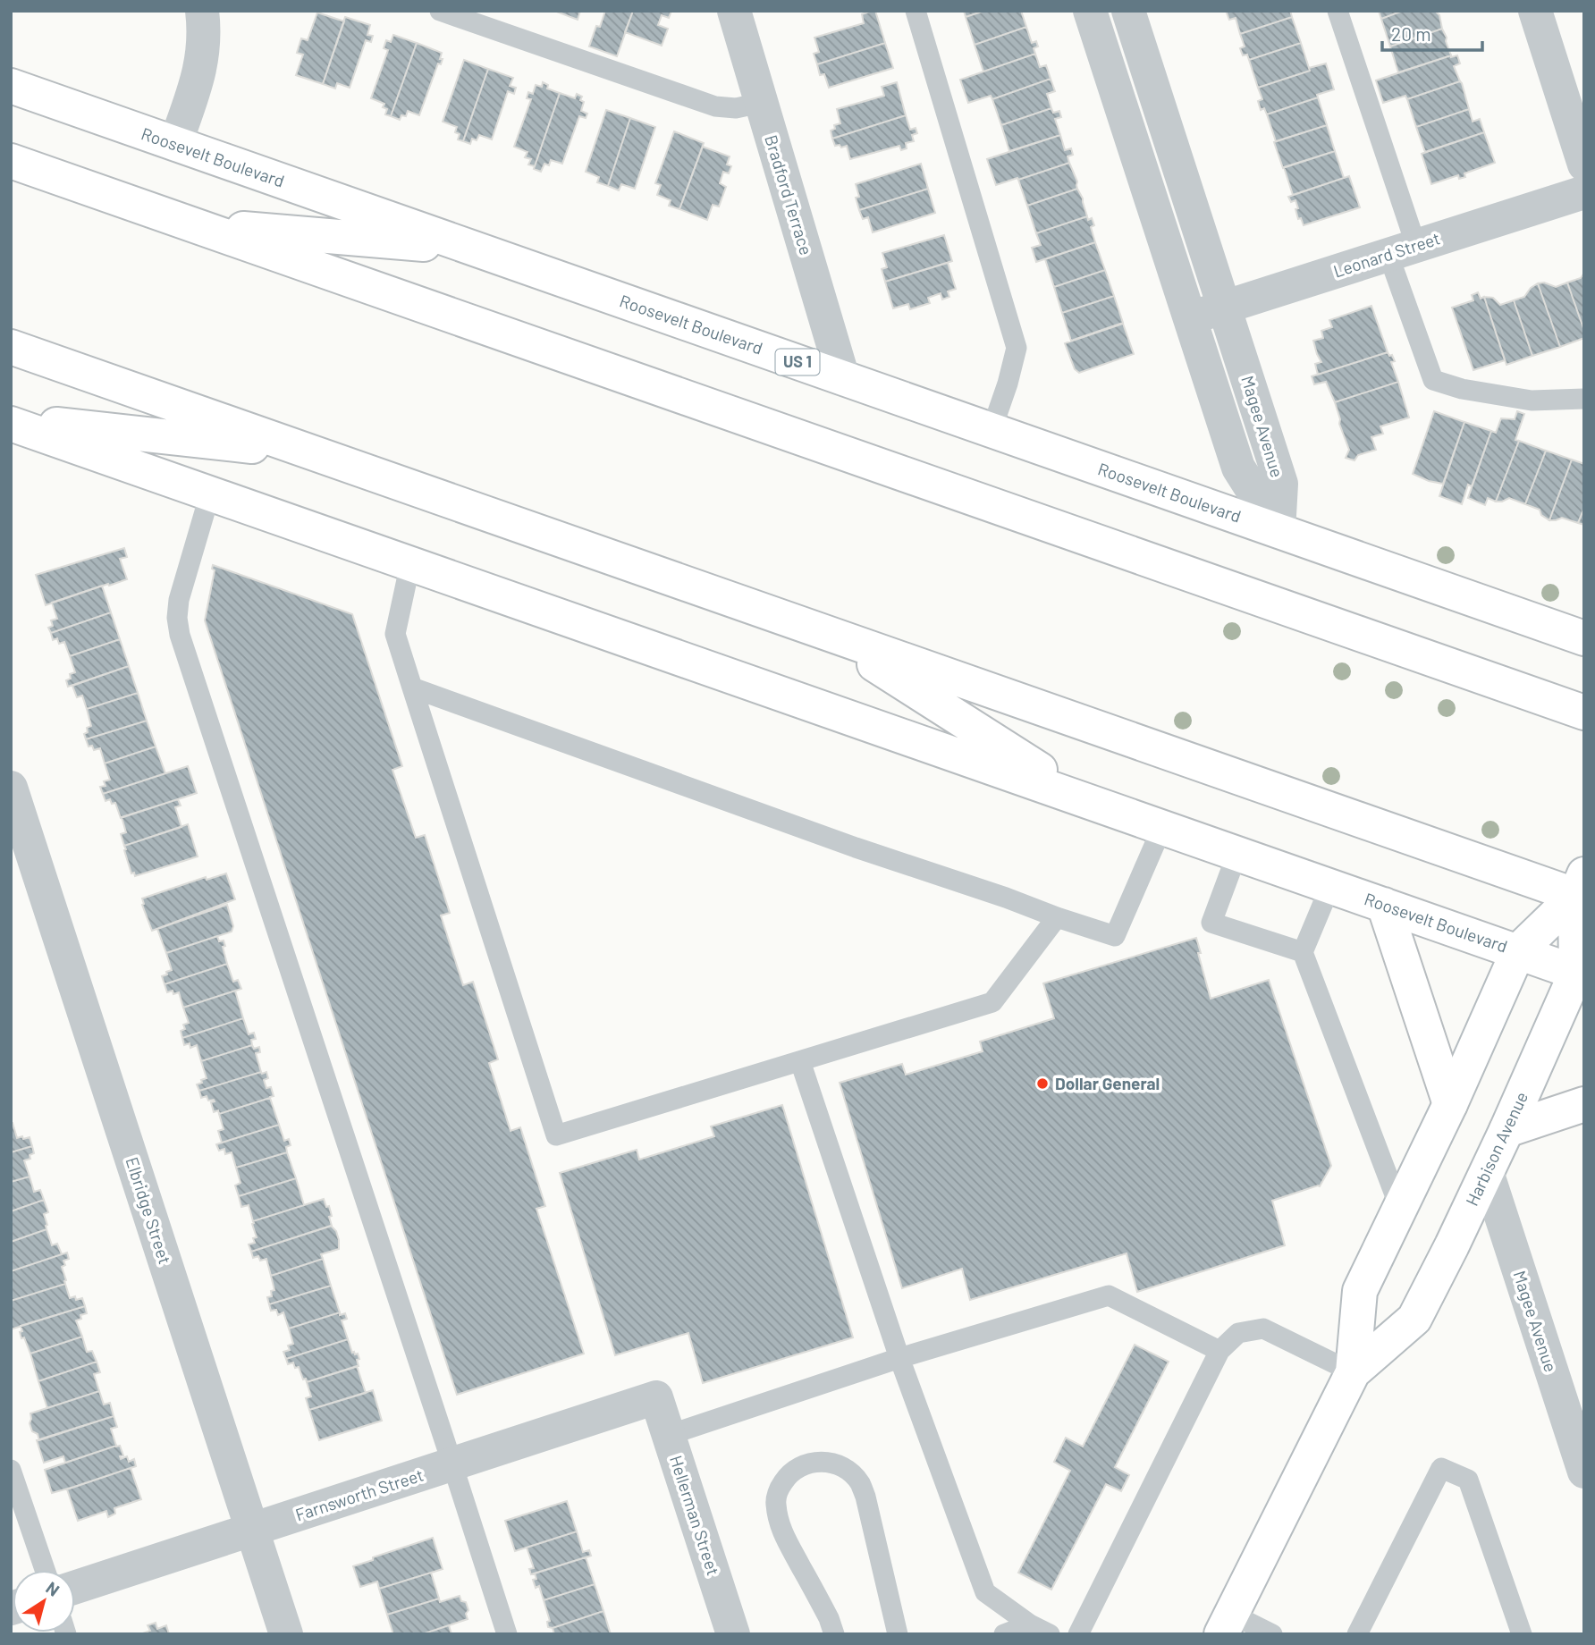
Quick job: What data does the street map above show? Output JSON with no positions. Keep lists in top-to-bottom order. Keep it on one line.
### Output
{"streets":{"main road":["Roosevelt Boulevard","US 1","Harbison Avenue"],"street":["Bradford Terrace","Leonard Street","Magee Avenue","Elbridge Street","Farnsworth Street","Hellerman Street"]},"crossings":[["Roosevelt Boulevard","Bradford Terrace"],["Roosevelt Boulevard","Magee Avenue"],["Roosevelt Boulevard","Harbison Avenue"],["Leonard Street","Magee Avenue"],["Magee Avenue","Harbison Avenue"],["Elbridge Street","Farnsworth Street"],["Farnsworth Street","Hellerman Street"]],"places":["Dollar General"],"scale_bar":"20 m","north":"top right"}
